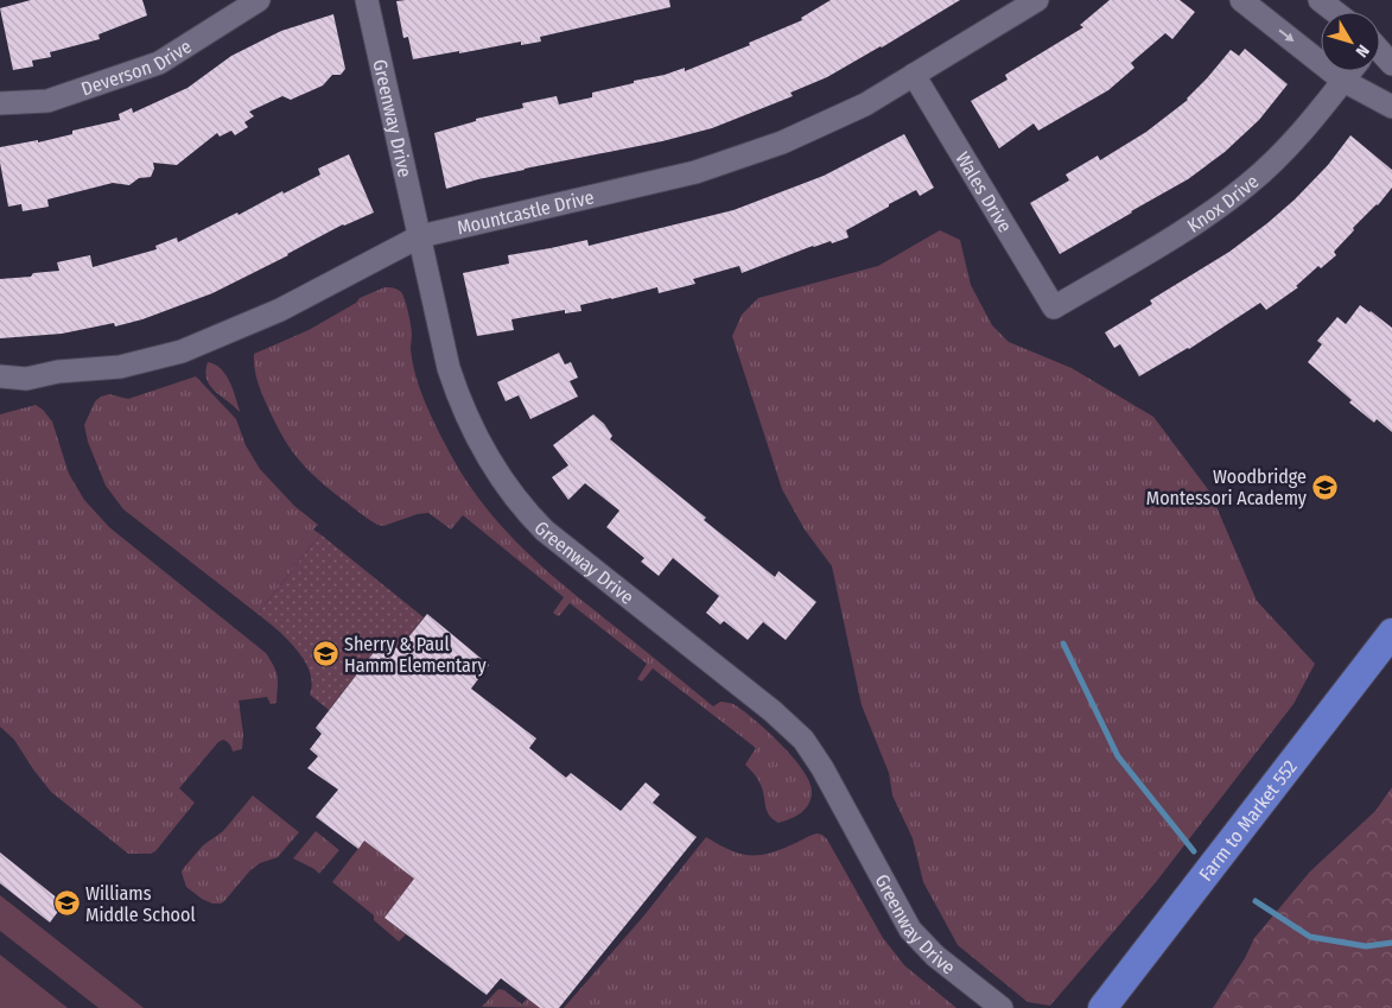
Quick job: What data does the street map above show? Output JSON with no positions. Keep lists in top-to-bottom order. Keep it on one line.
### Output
{"streets":{"main road":["Farm to Market 552"],"street":["Deverson Drive","Greenway Drive","Wales Drive","Knox Drive","Mountcastle Drive"]},"crossings":[["Greenway Drive","Mountcastle Drive"],["Wales Drive","Knox Drive"],["Wales Drive","Mountcastle Drive"]],"places":{"school or university":["Woodbridge Montessori Academy","Sherry & Paul Hamm Elementary","Williams Middle School"]},"north":"bottom right"}
